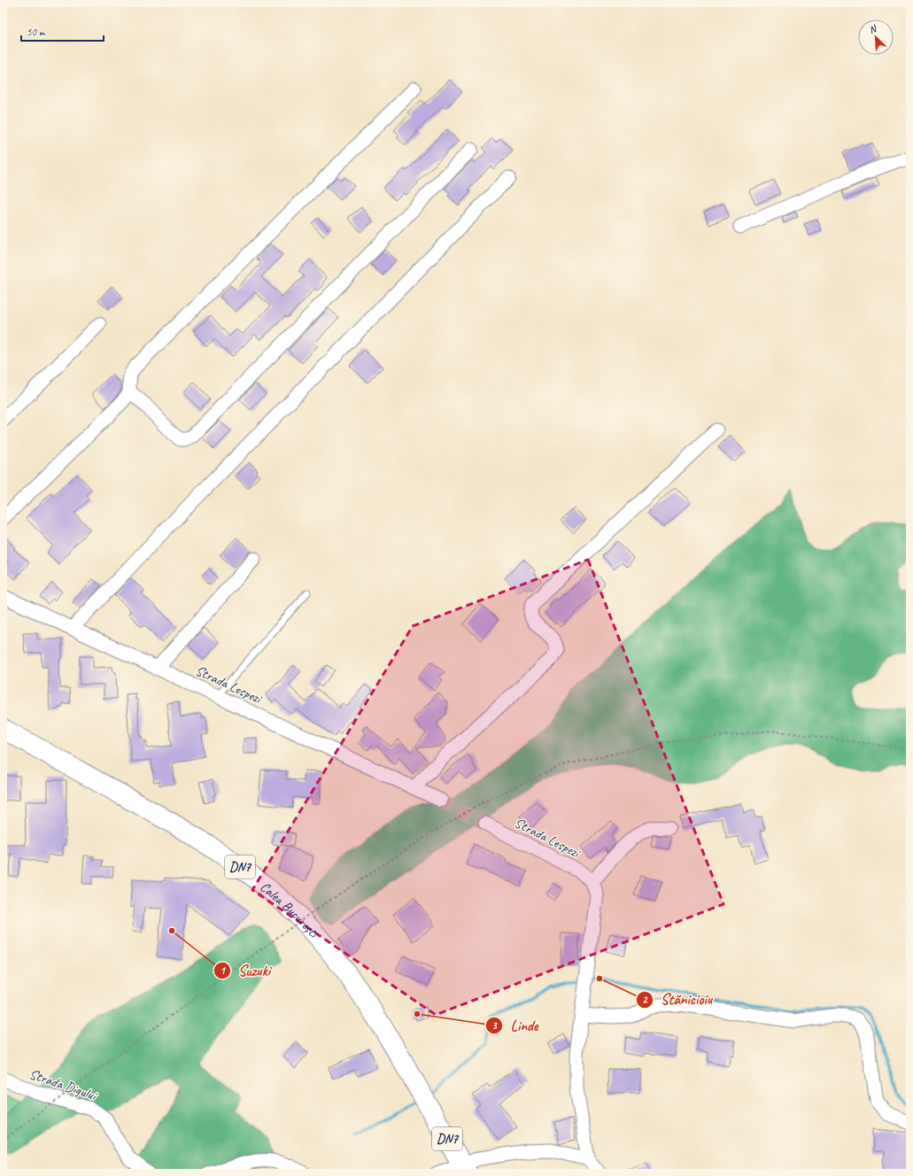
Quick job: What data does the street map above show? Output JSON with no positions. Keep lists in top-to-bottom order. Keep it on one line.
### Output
{"streets":{"highway":["DN7","Calea București"],"street":["Strada Lespezi","Strada Digului"]},"places":["Suzuki","Stănicioiu","Linde"],"scale_bar":"50 m","north":"top left"}
